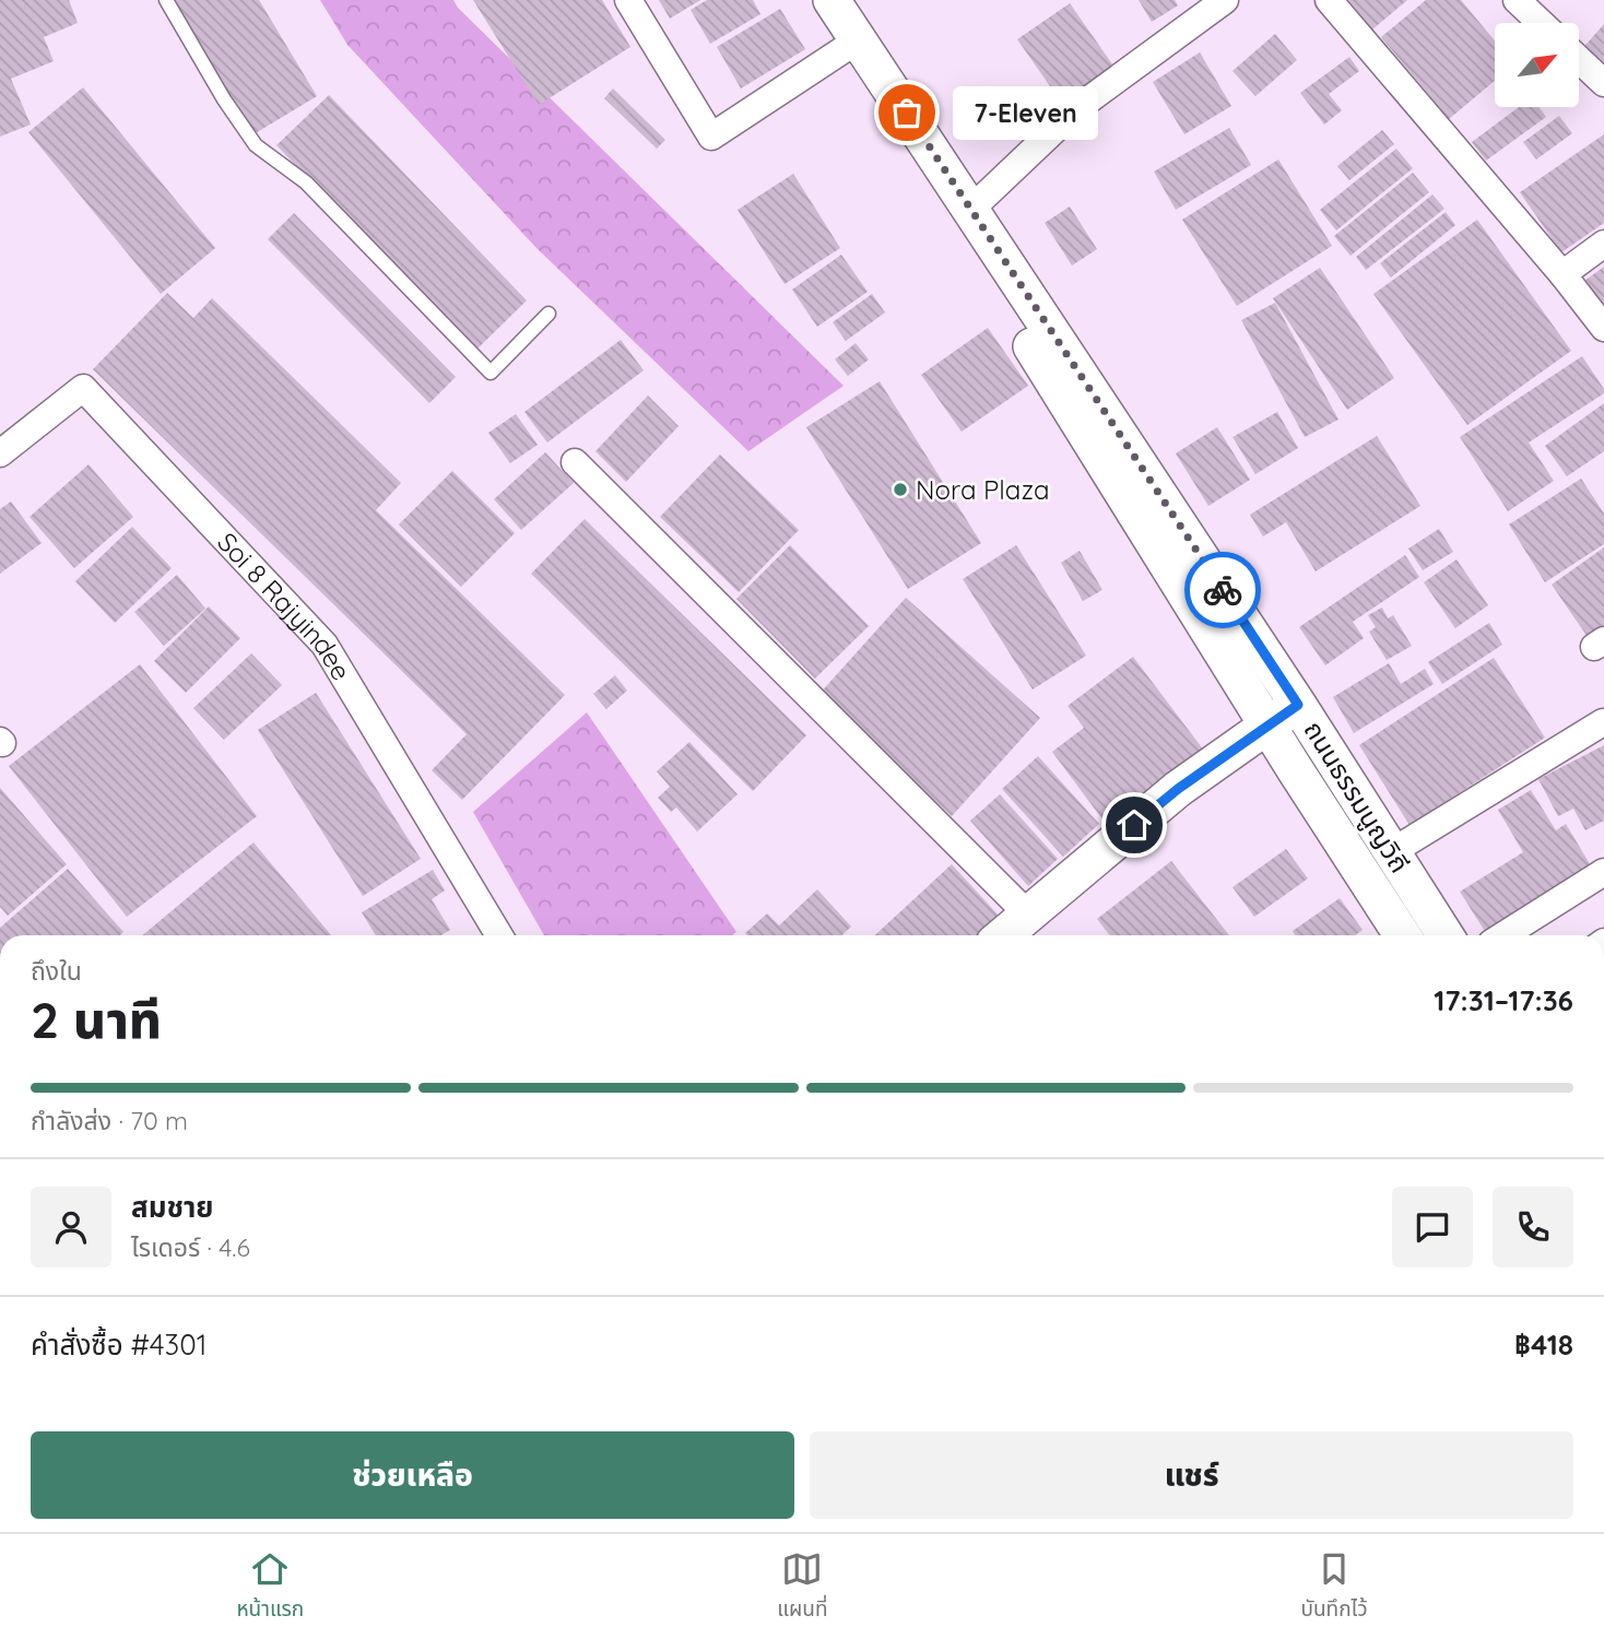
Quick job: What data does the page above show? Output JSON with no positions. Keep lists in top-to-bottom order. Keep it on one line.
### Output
{"streets":{"street":["Soi 8 Rajyindee","ถนนธรรมนูญวิถี"]},"places":["7-Eleven","Nora Plaza"],"north":"top right","page":{"bubble":"7-Eleven","heading":["2 นาที","ถึงใน","17:31–17:36"],"panel":["สมชาย","ไรเดอร์ · 4.6","คำสั่งซื้อ #4301","฿418"],"bar":"กำลังส่ง · 70 m","buttons":["ช่วยเหลือ","แชร์"],"tabs":["หน้าแรก","แผนที่","บันทึกไว้"]}}
